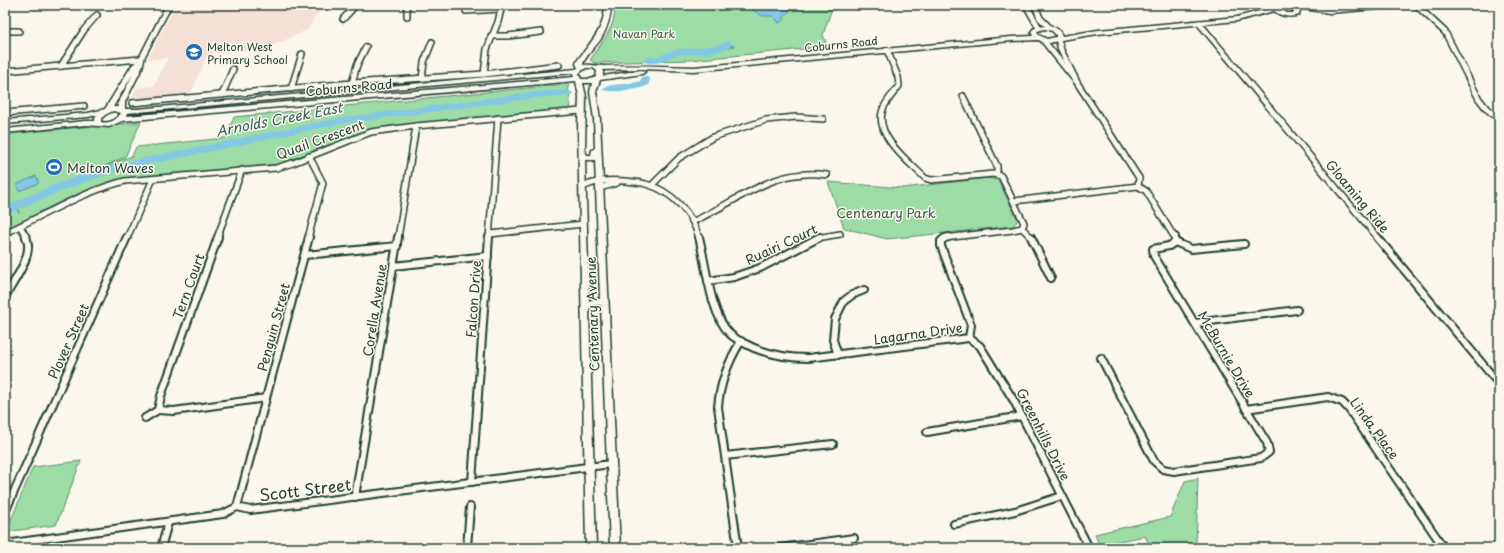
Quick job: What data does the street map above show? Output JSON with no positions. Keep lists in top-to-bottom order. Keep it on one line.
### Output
{"streets":{"street":["Coburns Road","Quail Crescent","Gloaming Ride","Ruairi Court","Tern Court","Falcon Drive","Corella Avenue","Centenary Avenue","Penguin Street","Lagarna Drive","Plover Street","McBurnie Drive","Linda Place","Greenhills Drive","Scott Street"]},"crossings":[["Coburns Road","Centenary Avenue"],["Quail Crescent","Tern Court"],["Quail Crescent","Falcon Drive"],["Quail Crescent","Corella Avenue"],["Quail Crescent","Centenary Avenue"],["Quail Crescent","Penguin Street"],["Quail Crescent","Plover Street"],["Ruairi Court","Lagarna Drive"],["Falcon Drive","Scott Street"],["Corella Avenue","Scott Street"],["Centenary Avenue","Lagarna Drive"],["Centenary Avenue","Scott Street"],["Penguin Street","Scott Street"],["Lagarna Drive","Greenhills Drive"],["McBurnie Drive","Linda Place"]],"water":["Arnolds Creek East"],"parks":["Navan Park","Centenary Park"],"places":{"school or university":["Melton West Primary School"],"sports":["Melton Waves"]}}
